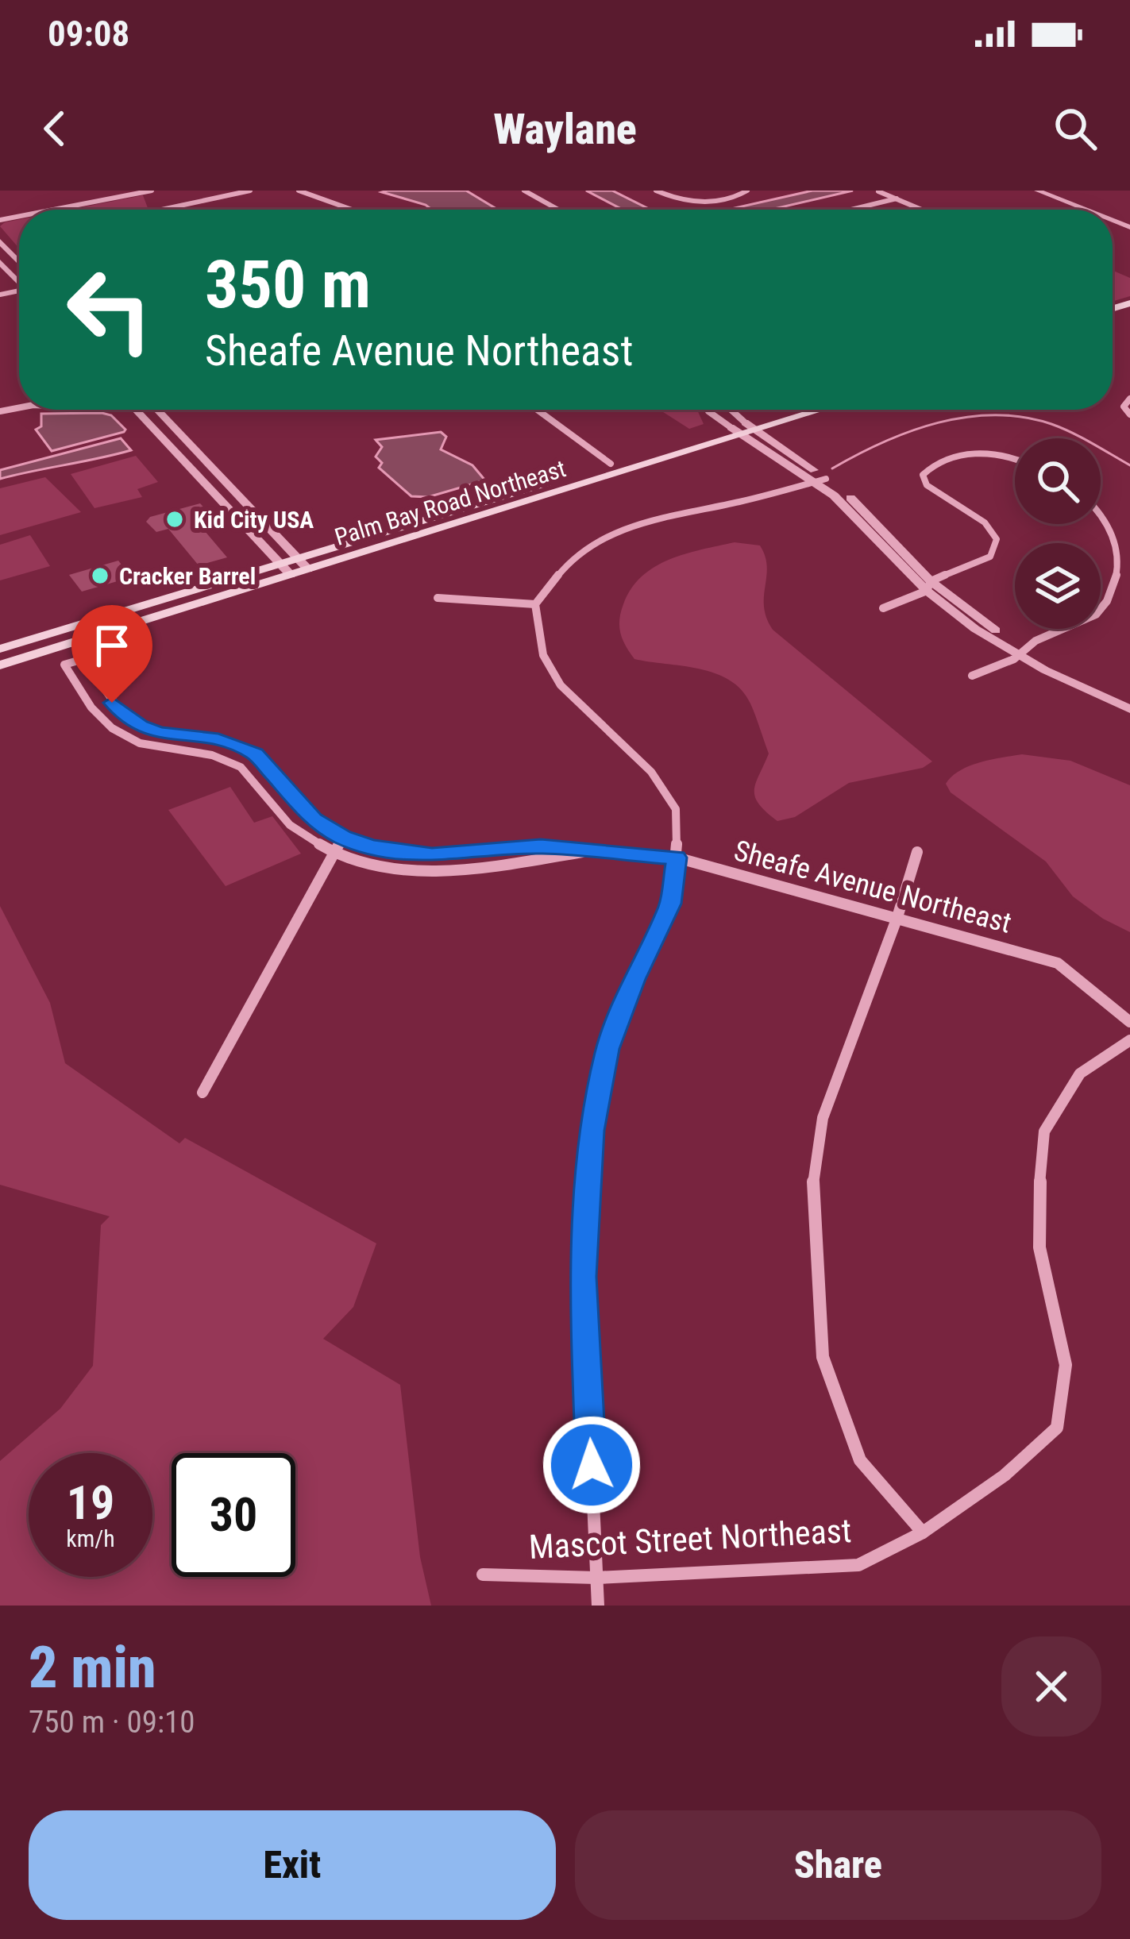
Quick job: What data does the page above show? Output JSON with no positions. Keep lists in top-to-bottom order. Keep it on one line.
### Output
{"streets":{"main road":["Palm Bay Road Northeast"],"street":["Sheafe Avenue Northeast","Mascot Street Northeast"]},"places":["Kid City USA","Cracker Barrel"],"page":{"status":"09:08","header":"Waylane","turn":["350 m","Sheafe Avenue Northeast"],"speed":"19 km/h","limit":"30","heading":["2 min","750 m · 09:10"],"buttons":["Exit","Share"]}}
